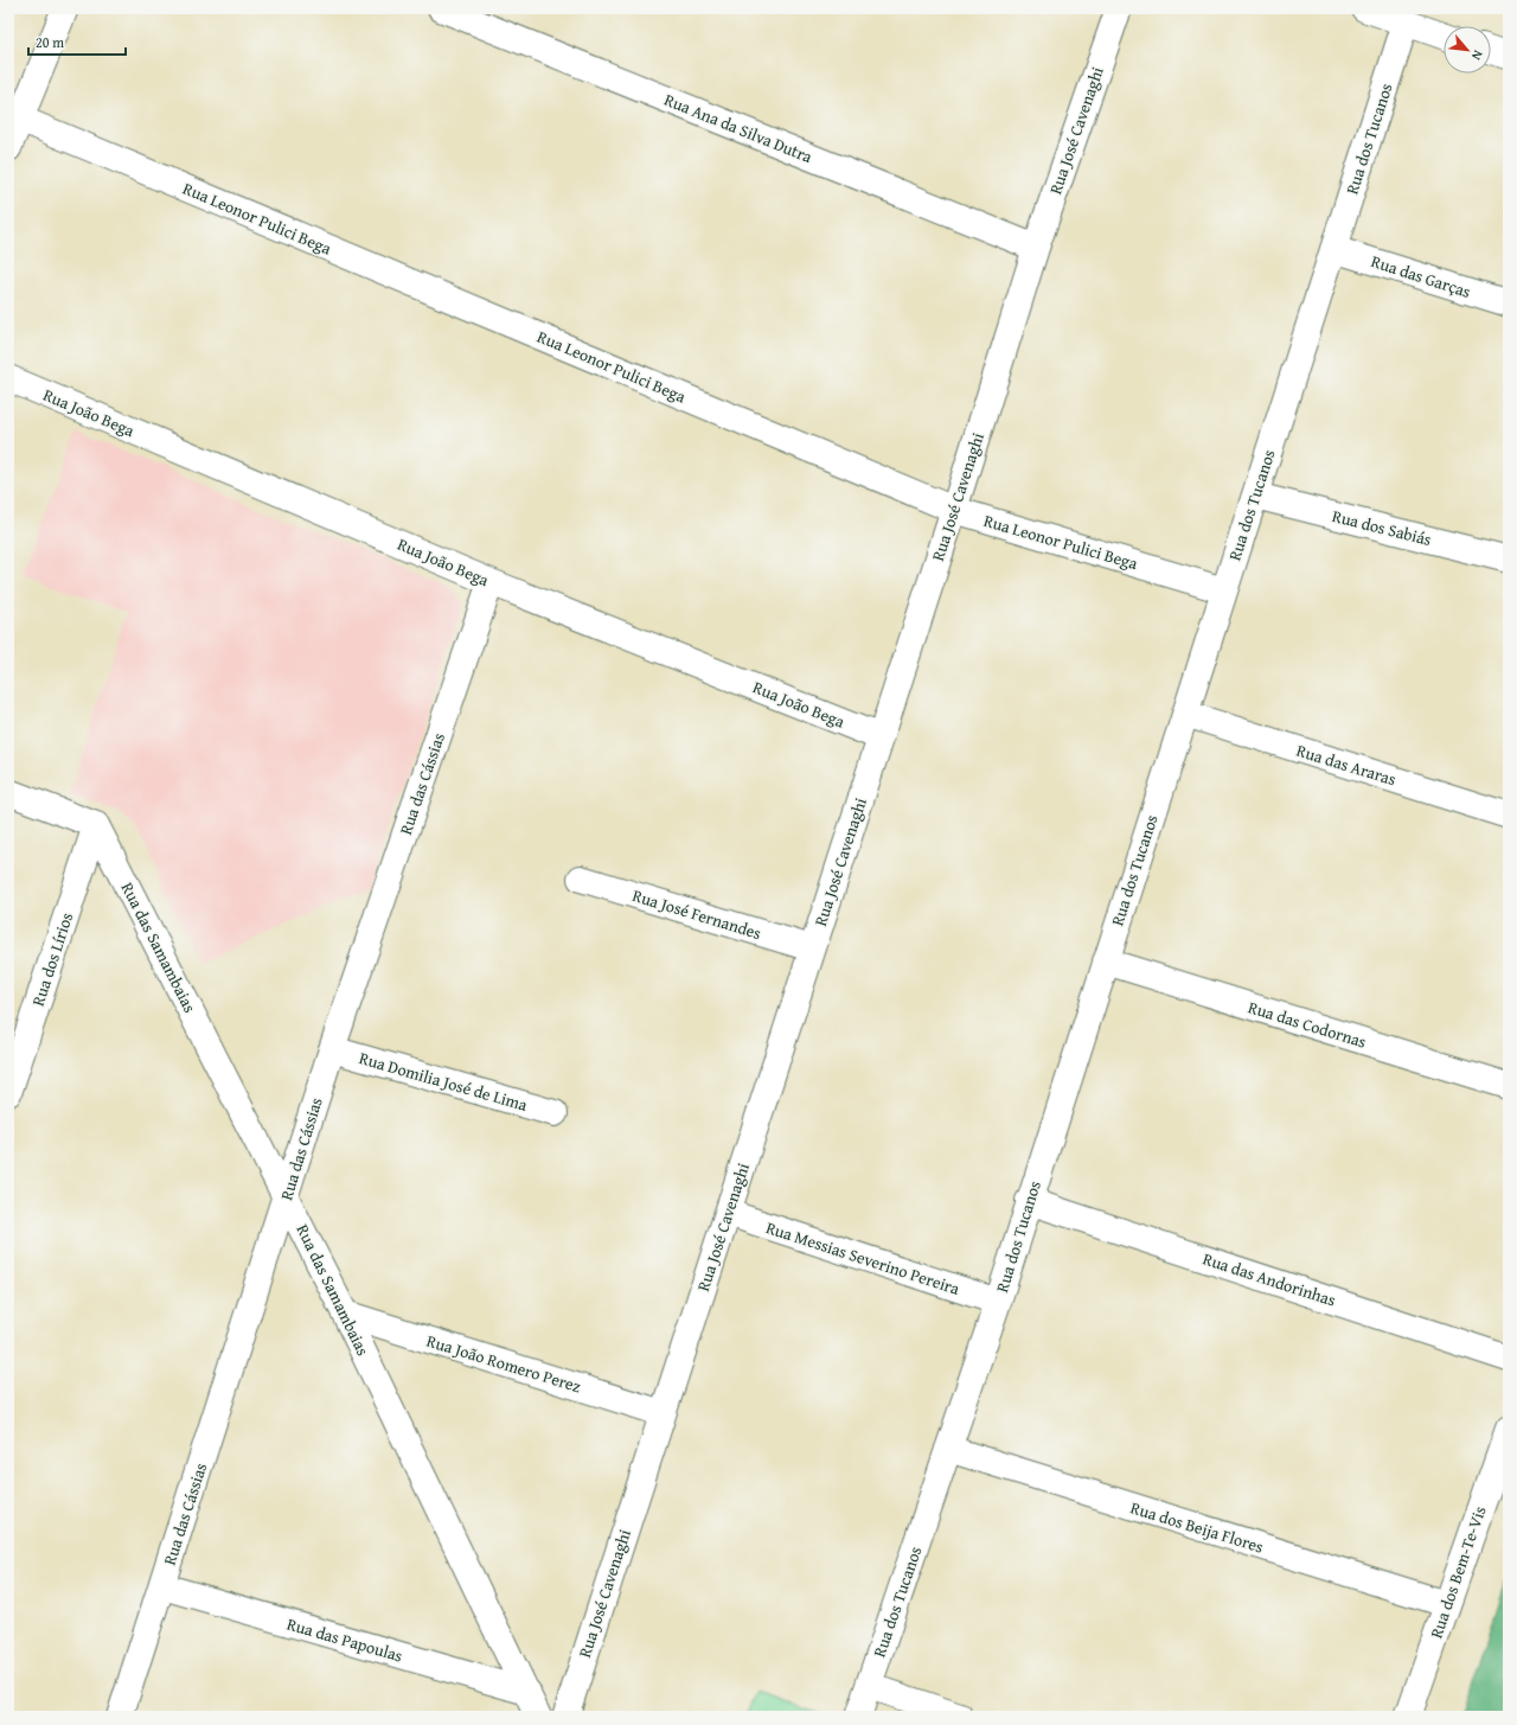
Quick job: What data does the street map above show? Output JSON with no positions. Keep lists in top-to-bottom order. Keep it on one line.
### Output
{"streets":{"street":["Rua Ana da Silva Dutra","Rua José Cavenaghi","Rua dos Tucanos","Rua Leonor Pulici Bega","Rua das Garças","Rua João Bega","Rua dos Sabiás","Rua das Araras","Rua das Cássias","Rua José Fernandes","Rua das Samambaias","Rua dos Lírios","Rua das Codornas","Rua Domilia José de Lima","Rua Messias Severino Pereira","Rua das Andorinhas","Rua João Romero Perez","Rua dos Beija Flores","Rua dos Bem-Te-Vis","Rua das Papoulas"]},"crossings":[["Rua Ana da Silva Dutra","Rua José Cavenaghi"],["Rua José Cavenaghi","Rua Leonor Pulici Bega"],["Rua José Cavenaghi","Rua João Bega"],["Rua José Cavenaghi","Rua José Fernandes"],["Rua José Cavenaghi","Rua Messias Severino Pereira"],["Rua José Cavenaghi","Rua João Romero Perez"],["Rua dos Tucanos","Rua Leonor Pulici Bega"],["Rua dos Tucanos","Rua das Garças"],["Rua dos Tucanos","Rua dos Sabiás"],["Rua dos Tucanos","Rua das Araras"],["Rua dos Tucanos","Rua das Codornas"],["Rua dos Tucanos","Rua Messias Severino Pereira"],["Rua dos Tucanos","Rua das Andorinhas"],["Rua dos Tucanos","Rua dos Beija Flores"],["Rua João Bega","Rua das Cássias"],["Rua das Cássias","Rua das Samambaias"],["Rua das Cássias","Rua Domilia José de Lima"],["Rua das Cássias","Rua das Papoulas"],["Rua das Samambaias","Rua dos Lírios"],["Rua das Samambaias","Rua João Romero Perez"],["Rua das Samambaias","Rua das Papoulas"],["Rua dos Beija Flores","Rua dos Bem-Te-Vis"]],"scale_bar":"20 m","north":"bottom right"}
